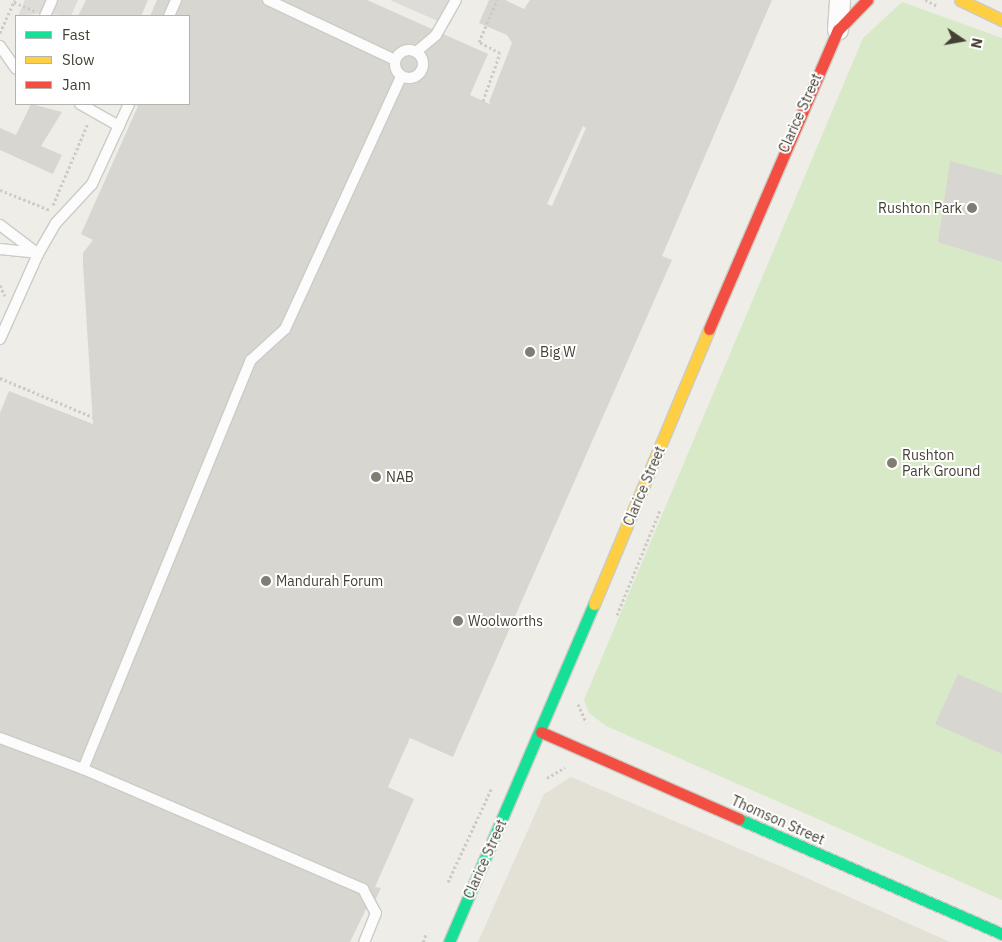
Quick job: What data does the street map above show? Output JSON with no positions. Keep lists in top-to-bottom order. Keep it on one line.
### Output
{"streets":{"street":["Clarice Street","Thomson Street"]},"crossings":[["Clarice Street","Thomson Street"]],"places":["Rushton Park","Big W","Rushton Park Ground","NAB","Mandurah Forum","Woolworths"],"legend":["Fast","Slow","Jam"],"north":"right"}
